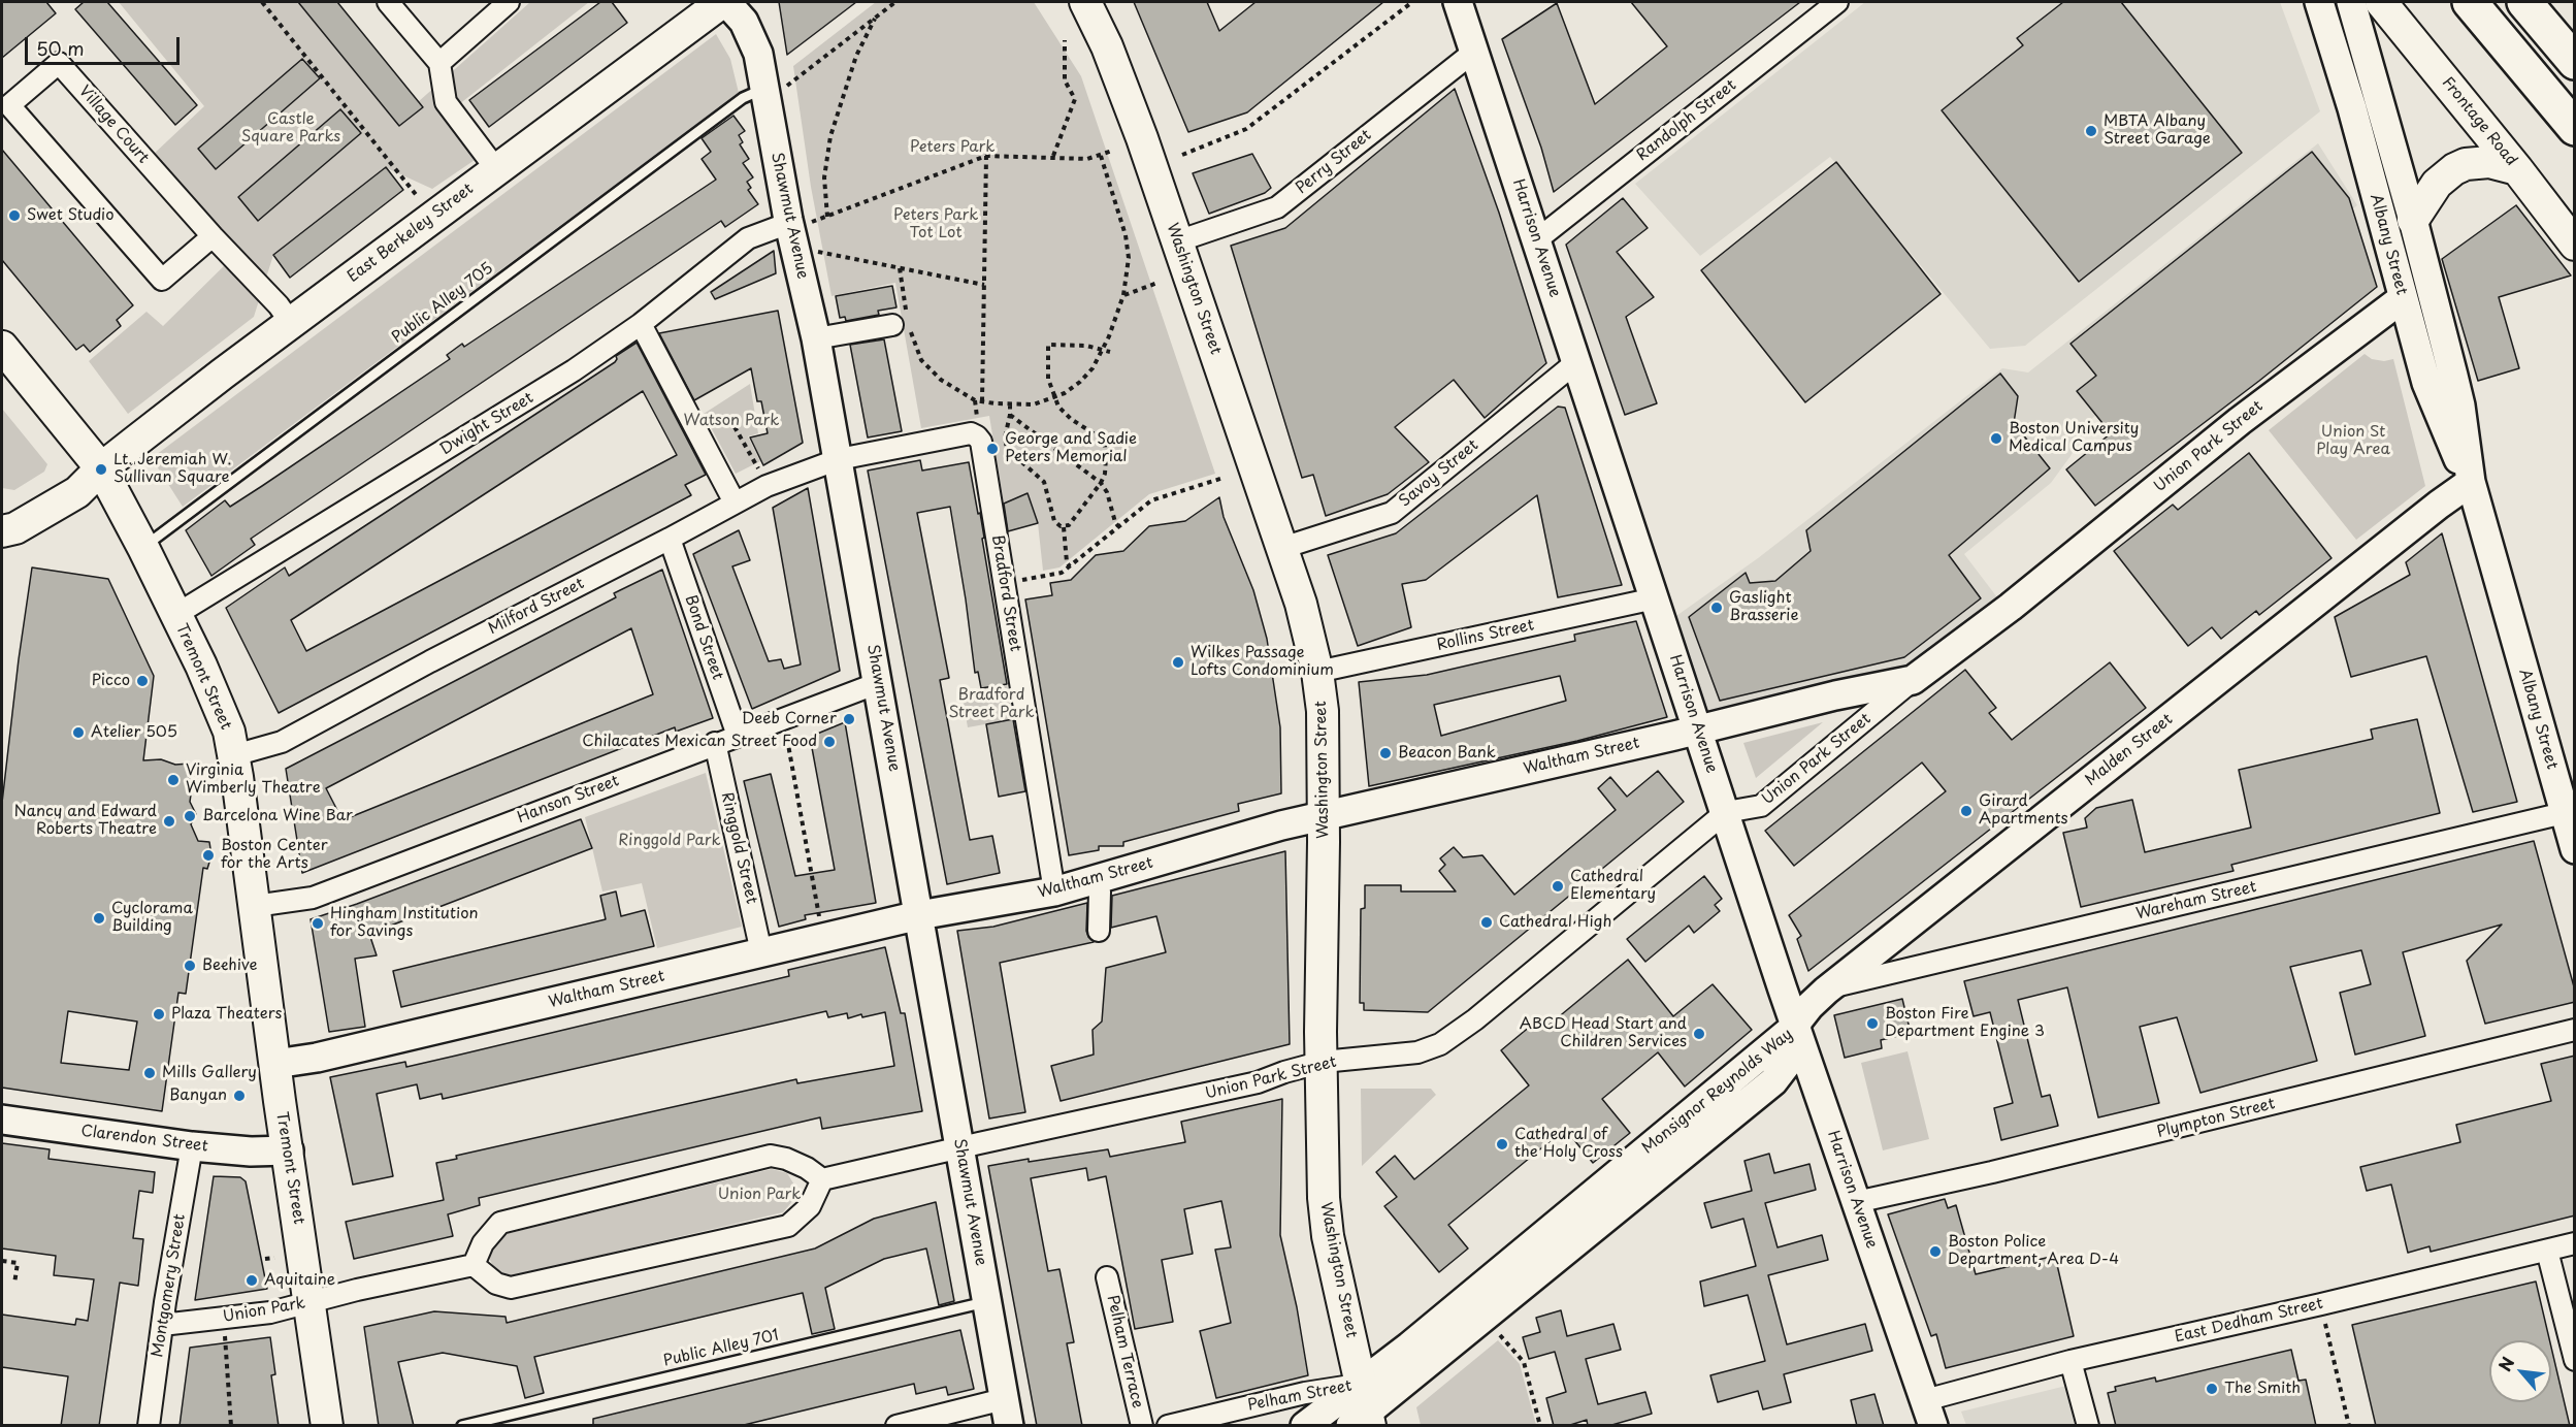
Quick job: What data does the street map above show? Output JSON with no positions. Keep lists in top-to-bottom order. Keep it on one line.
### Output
{"streets":{"main road":["Frontage Road","Shawmut Avenue","East Berkeley Street","Harrison Avenue","Albany Street","Washington Street","Union Park Street","Tremont Street","Malden Street","Waltham Street","Monsignor Reynolds Way","Clarendon Street"],"street":["Randolph Street","Village Court","Perry Street","Dwight Street","Savoy Street","Bradford Street","Milford Street","Rollins Street","Bond Street","Hanson Street","Ringgold Street","Wareham Street","Plympton Street","Montgomery Street","Union Park","East Dedham Street","Pelham Terrace","Pelham Street"],"lane":["Public Alley 705","Public Alley 701"]},"crossings":[["Randolph Street","Harrison Avenue"],["Village Court","East Berkeley Street"],["Perry Street","Harrison Avenue"],["Perry Street","Washington Street"],["Shawmut Avenue","East Berkeley Street"],["Shawmut Avenue","Public Alley 705"],["Shawmut Avenue","Dwight Street"],["Shawmut Avenue","Union Park Street"],["Shawmut Avenue","Bradford Street"],["Shawmut Avenue","Milford Street"],["Shawmut Avenue","Waltham Street"],["Shawmut Avenue","Hanson Street"],["Shawmut Avenue","Public Alley 701"],["East Berkeley Street","Tremont Street"],["Harrison Avenue","Union Park Street"],["Harrison Avenue","Savoy Street"],["Harrison Avenue","Rollins Street"],["Harrison Avenue","Malden Street"],["Harrison Avenue","Waltham Street"],["Harrison Avenue","Monsignor Reynolds Way"],["Harrison Avenue","Plympton Street"],["Harrison Avenue","East Dedham Street"],["Albany Street","Union Park Street"],["Albany Street","Malden Street"],["Albany Street","Wareham Street"],["Washington Street","Union Park Street"],["Washington Street","Savoy Street"],["Washington Street","Rollins Street"],["Washington Street","Waltham Street"],["Washington Street","Monsignor Reynolds Way"],["Washington Street","Pelham Street"],["Public Alley 705","Tremont Street"],["Dwight Street","Tremont Street"],["Union Park Street","Waltham Street"],["Bradford Street","Milford Street"],["Bradford Street","Waltham Street"],["Milford Street","Bond Street"],["Milford Street","Tremont Street"],["Bond Street","Hanson Street"],["Tremont Street","Waltham Street"],["Tremont Street","Hanson Street"],["Tremont Street","Clarendon Street"],["Tremont Street","Union Park"],["Malden Street","Wareham Street"],["Malden Street","Monsignor Reynolds Way"],["Waltham Street","Ringgold Street"],["Hanson Street","Ringgold Street"],["Monsignor Reynolds Way","Pelham Street"],["Clarendon Street","Montgomery Street"],["Montgomery Street","Union Park"]],"parks":["Castle Square Parks","Peters Park","Peters Park Tot Lot","Watson Park","Union St Play Area","Bradford Street Park","Ringgold Park","Union Park"],"places":["MBTA Albany Street Garage","Swet Studio","Boston University Medical Campus","George and Sadie Peters Memorial","Lt. Jeremiah W. Sullivan Square","Gaslight Brasserie","Wilkes Passage Lofts Condominium","Picco","Deeb Corner","Atelier 505","Chilacates Mexican Street Food","Beacon Bank","Virginia Wimberly Theatre","Girard Apartments","Barcelona Wine Bar","Nancy and Edward Roberts Theatre","Boston Center for the Arts","Cathedral Elementary","Cyclorama Building","Cathedral High","Hingham Institution for Savings","Beehive","Plaza Theaters","Boston Fire Department Engine 3","ABCD Head Start and Children Services","Mills Gallery","Banyan","Cathedral of the Holy Cross","Boston Police Department, Area D-4","Aquitaine","The Smith"],"scale_bar":"50 m","north":"top left"}
